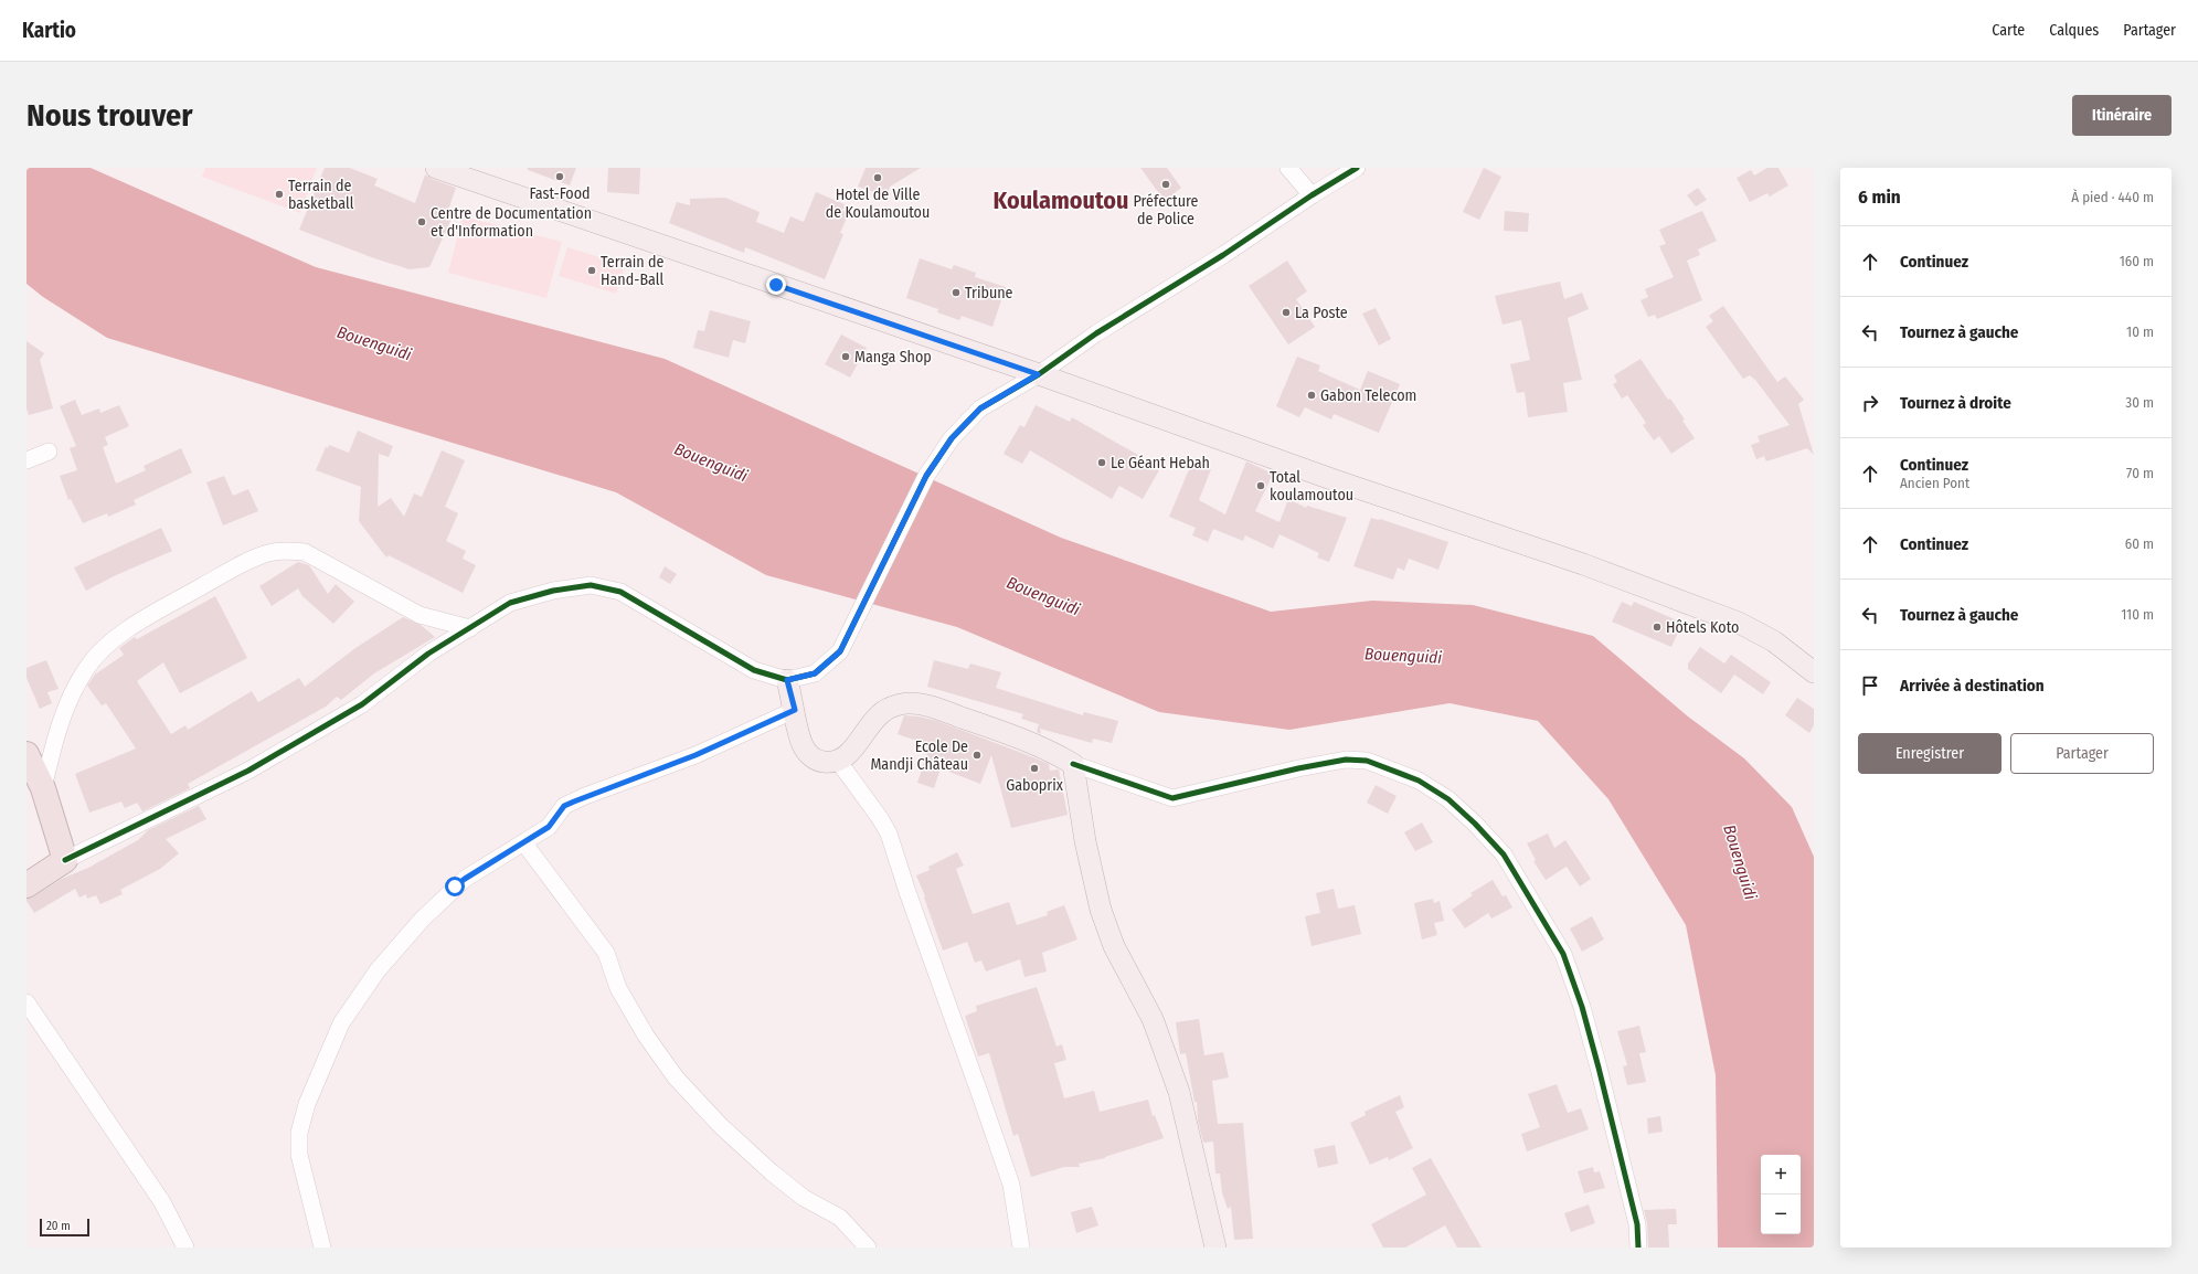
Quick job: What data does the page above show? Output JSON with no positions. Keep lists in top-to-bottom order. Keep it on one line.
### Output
{"districts":["Koulamoutou"],"water":["Bouenguidi"],"places":["Fast-Food","Hotel de Ville de Koulamoutou","Préfecture de Police","Terrain de basketball","Centre de Documentation et d'Information","Terrain de Hand-Ball","Tribune","La Poste","Manga Shop","Gabon Telecom","Le Géant Hebah","Total koulamoutou","Hôtels Koto","Ecole De Mandji Château","Gaboprix"],"scale_bar":"20 m","page":{"header":"Kartio","nav":["Carte","Calques","Partager"],"buttons":["Itinéraire",["Enregistrer","Partager"]],"title":"Nous trouver","heading":["6 min","À pied · 440 m"],"list":[["Continuez","160 m"],["Tournez à gauche","10 m"],["Tournez à droite","30 m"],["Continuez","Ancien Pont","70 m"],["Continuez","60 m"],["Tournez à gauche","110 m"],"Arrivée à destination"],"map_buttons":["+","−"],"scale":"20 m"}}
